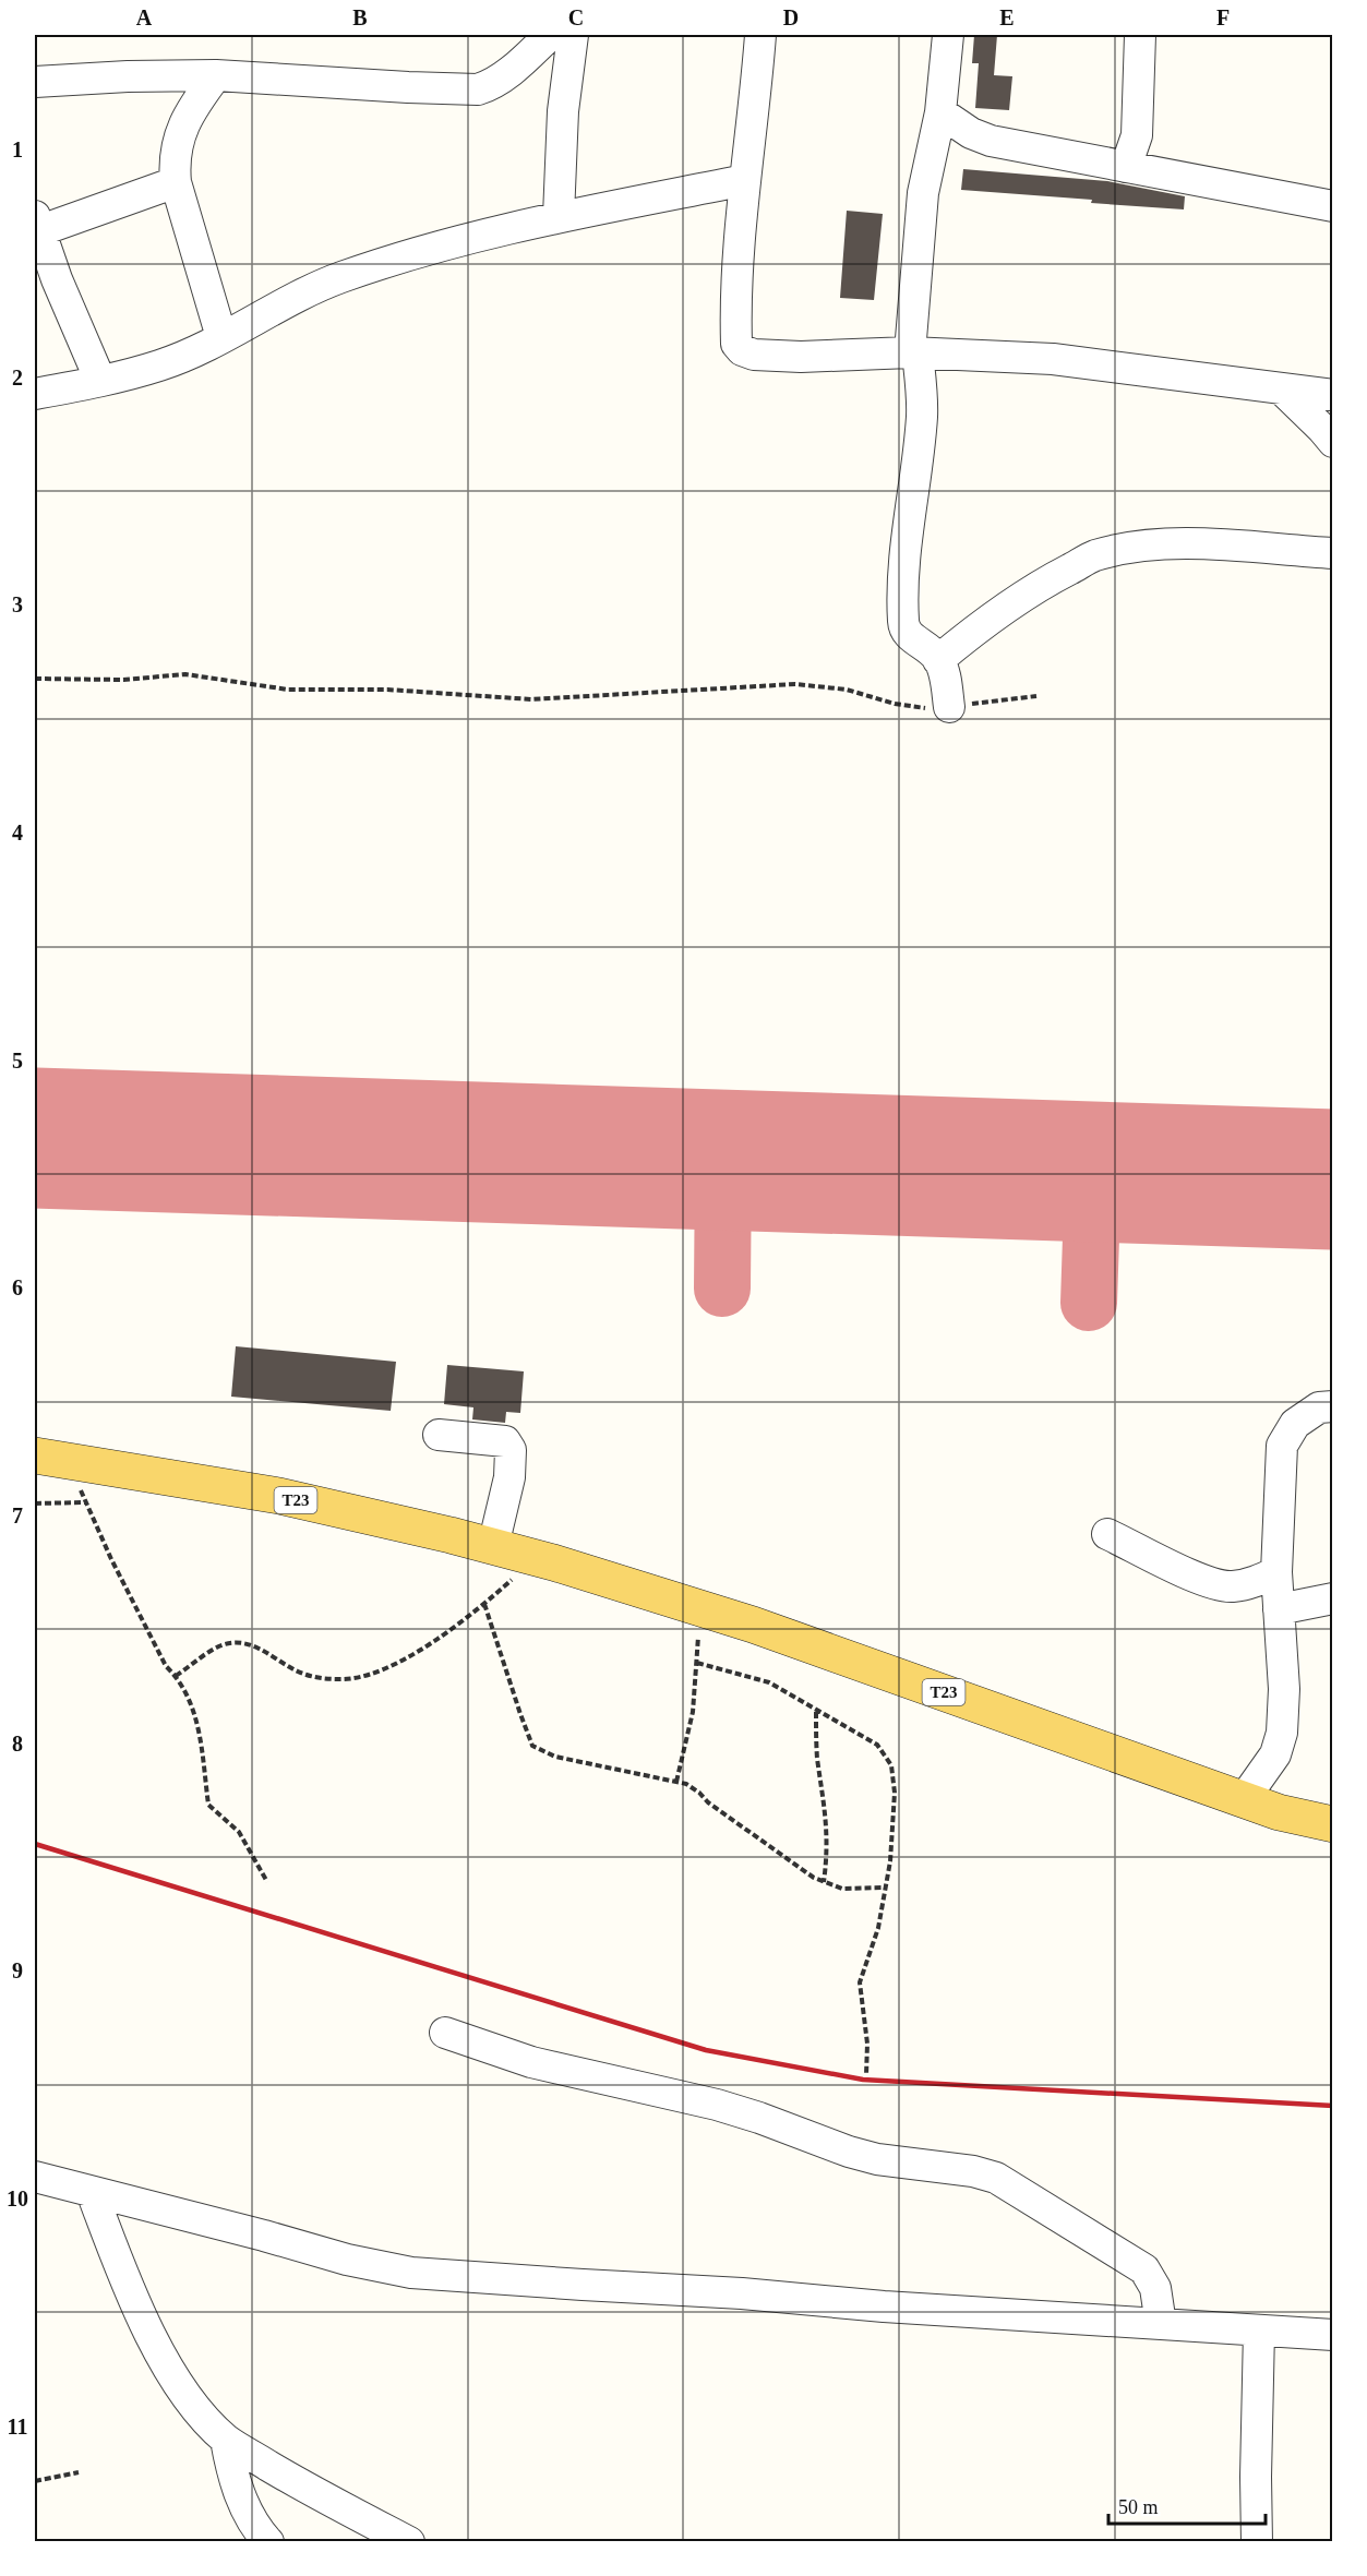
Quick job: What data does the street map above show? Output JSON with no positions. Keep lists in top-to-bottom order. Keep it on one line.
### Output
{"streets":{"main road":["T23"]},"scale_bar":"50 m","grid":{"columns":["A","B","C","D","E","F"],"rows":["1","2","3","4","5","6","7","8","9","10","11"]}}
